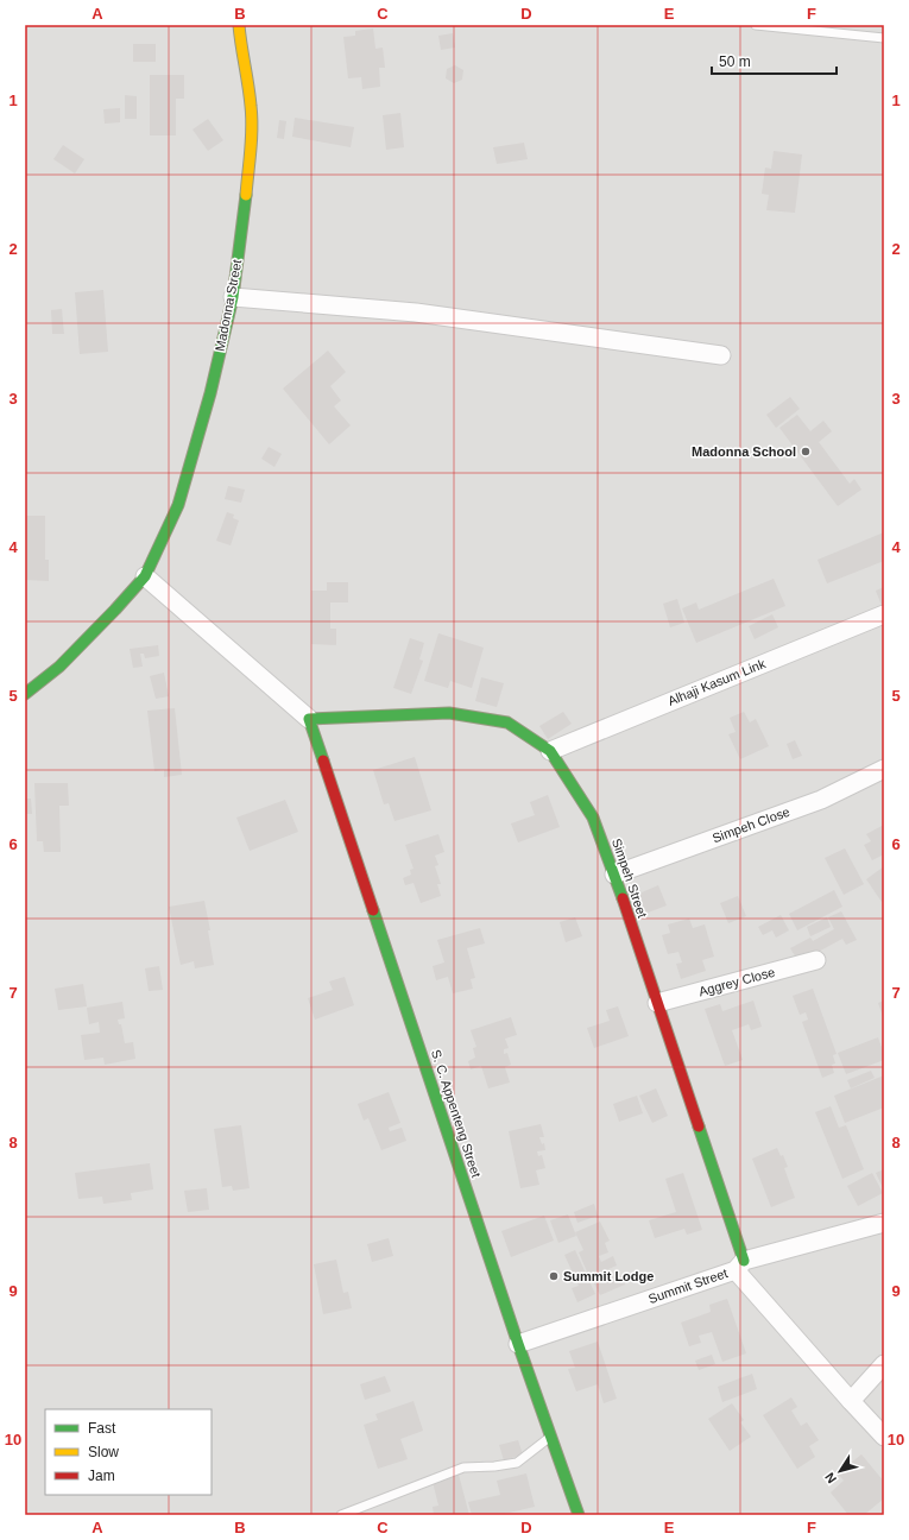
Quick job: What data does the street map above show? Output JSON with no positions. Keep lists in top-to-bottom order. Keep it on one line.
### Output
{"streets":{"street":["Madonna Street","Alhaji Kasum Link","Simpeh Close","Simpeh Street","Aggrey Close","S. C. Appenteng Street","Summit Street"]},"crossings":[["Alhaji Kasum Link","Simpeh Street"],["Simpeh Close","Simpeh Street"],["Simpeh Street","Aggrey Close"],["Simpeh Street","S. C. Appenteng Street"],["Simpeh Street","Summit Street"],["S. C. Appenteng Street","Summit Street"]],"places":["Madonna School","Summit Lodge"],"legend":["Fast","Slow","Jam"],"scale_bar":"50 m","north":"bottom left","grid":{"columns":["A","B","C","D","E","F"],"rows":["1","2","3","4","5","6","7","8","9","10"]}}
